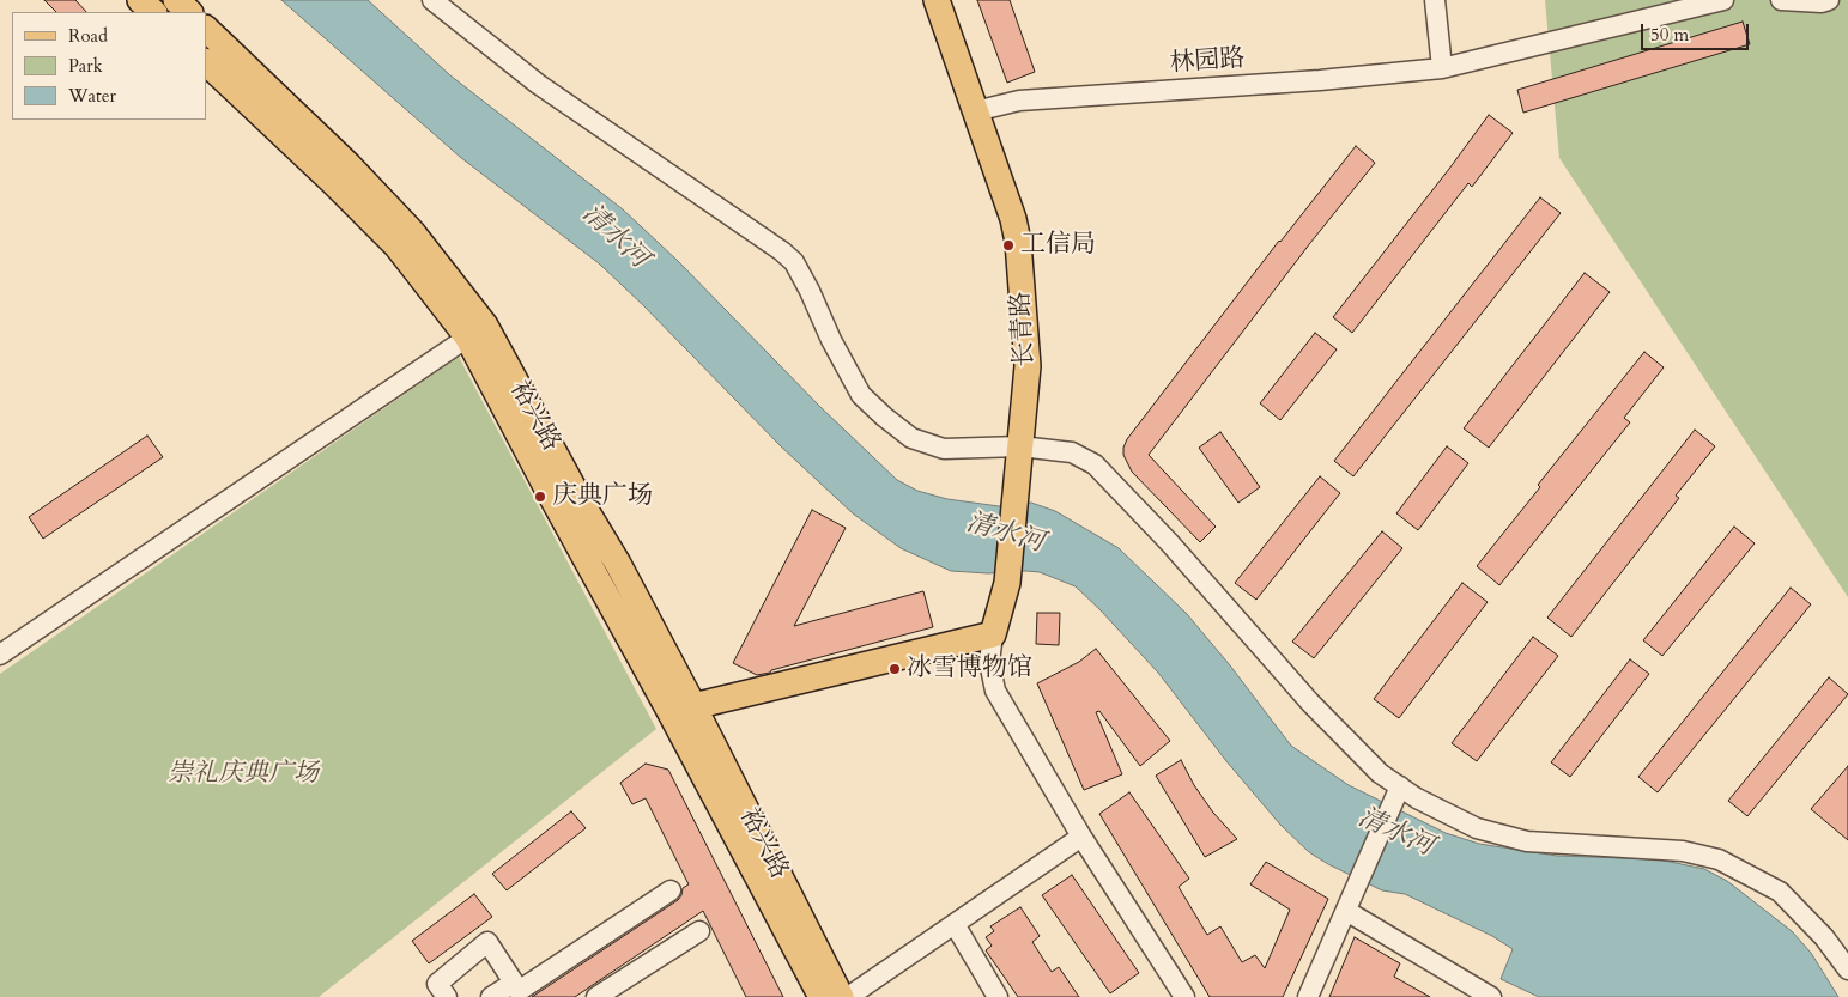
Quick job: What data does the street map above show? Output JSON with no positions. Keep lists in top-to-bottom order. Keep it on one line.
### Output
{"streets":{"main road":["长青路","裕兴路"],"street":["林园路"]},"crossings":[["林园路","长青路"]],"water":["清水河"],"parks":["崇礼庆典广场"],"places":["工信局","庆典广场","冰雪博物馆"],"legend":["Road","Park","Water"],"scale_bar":"50 m"}
